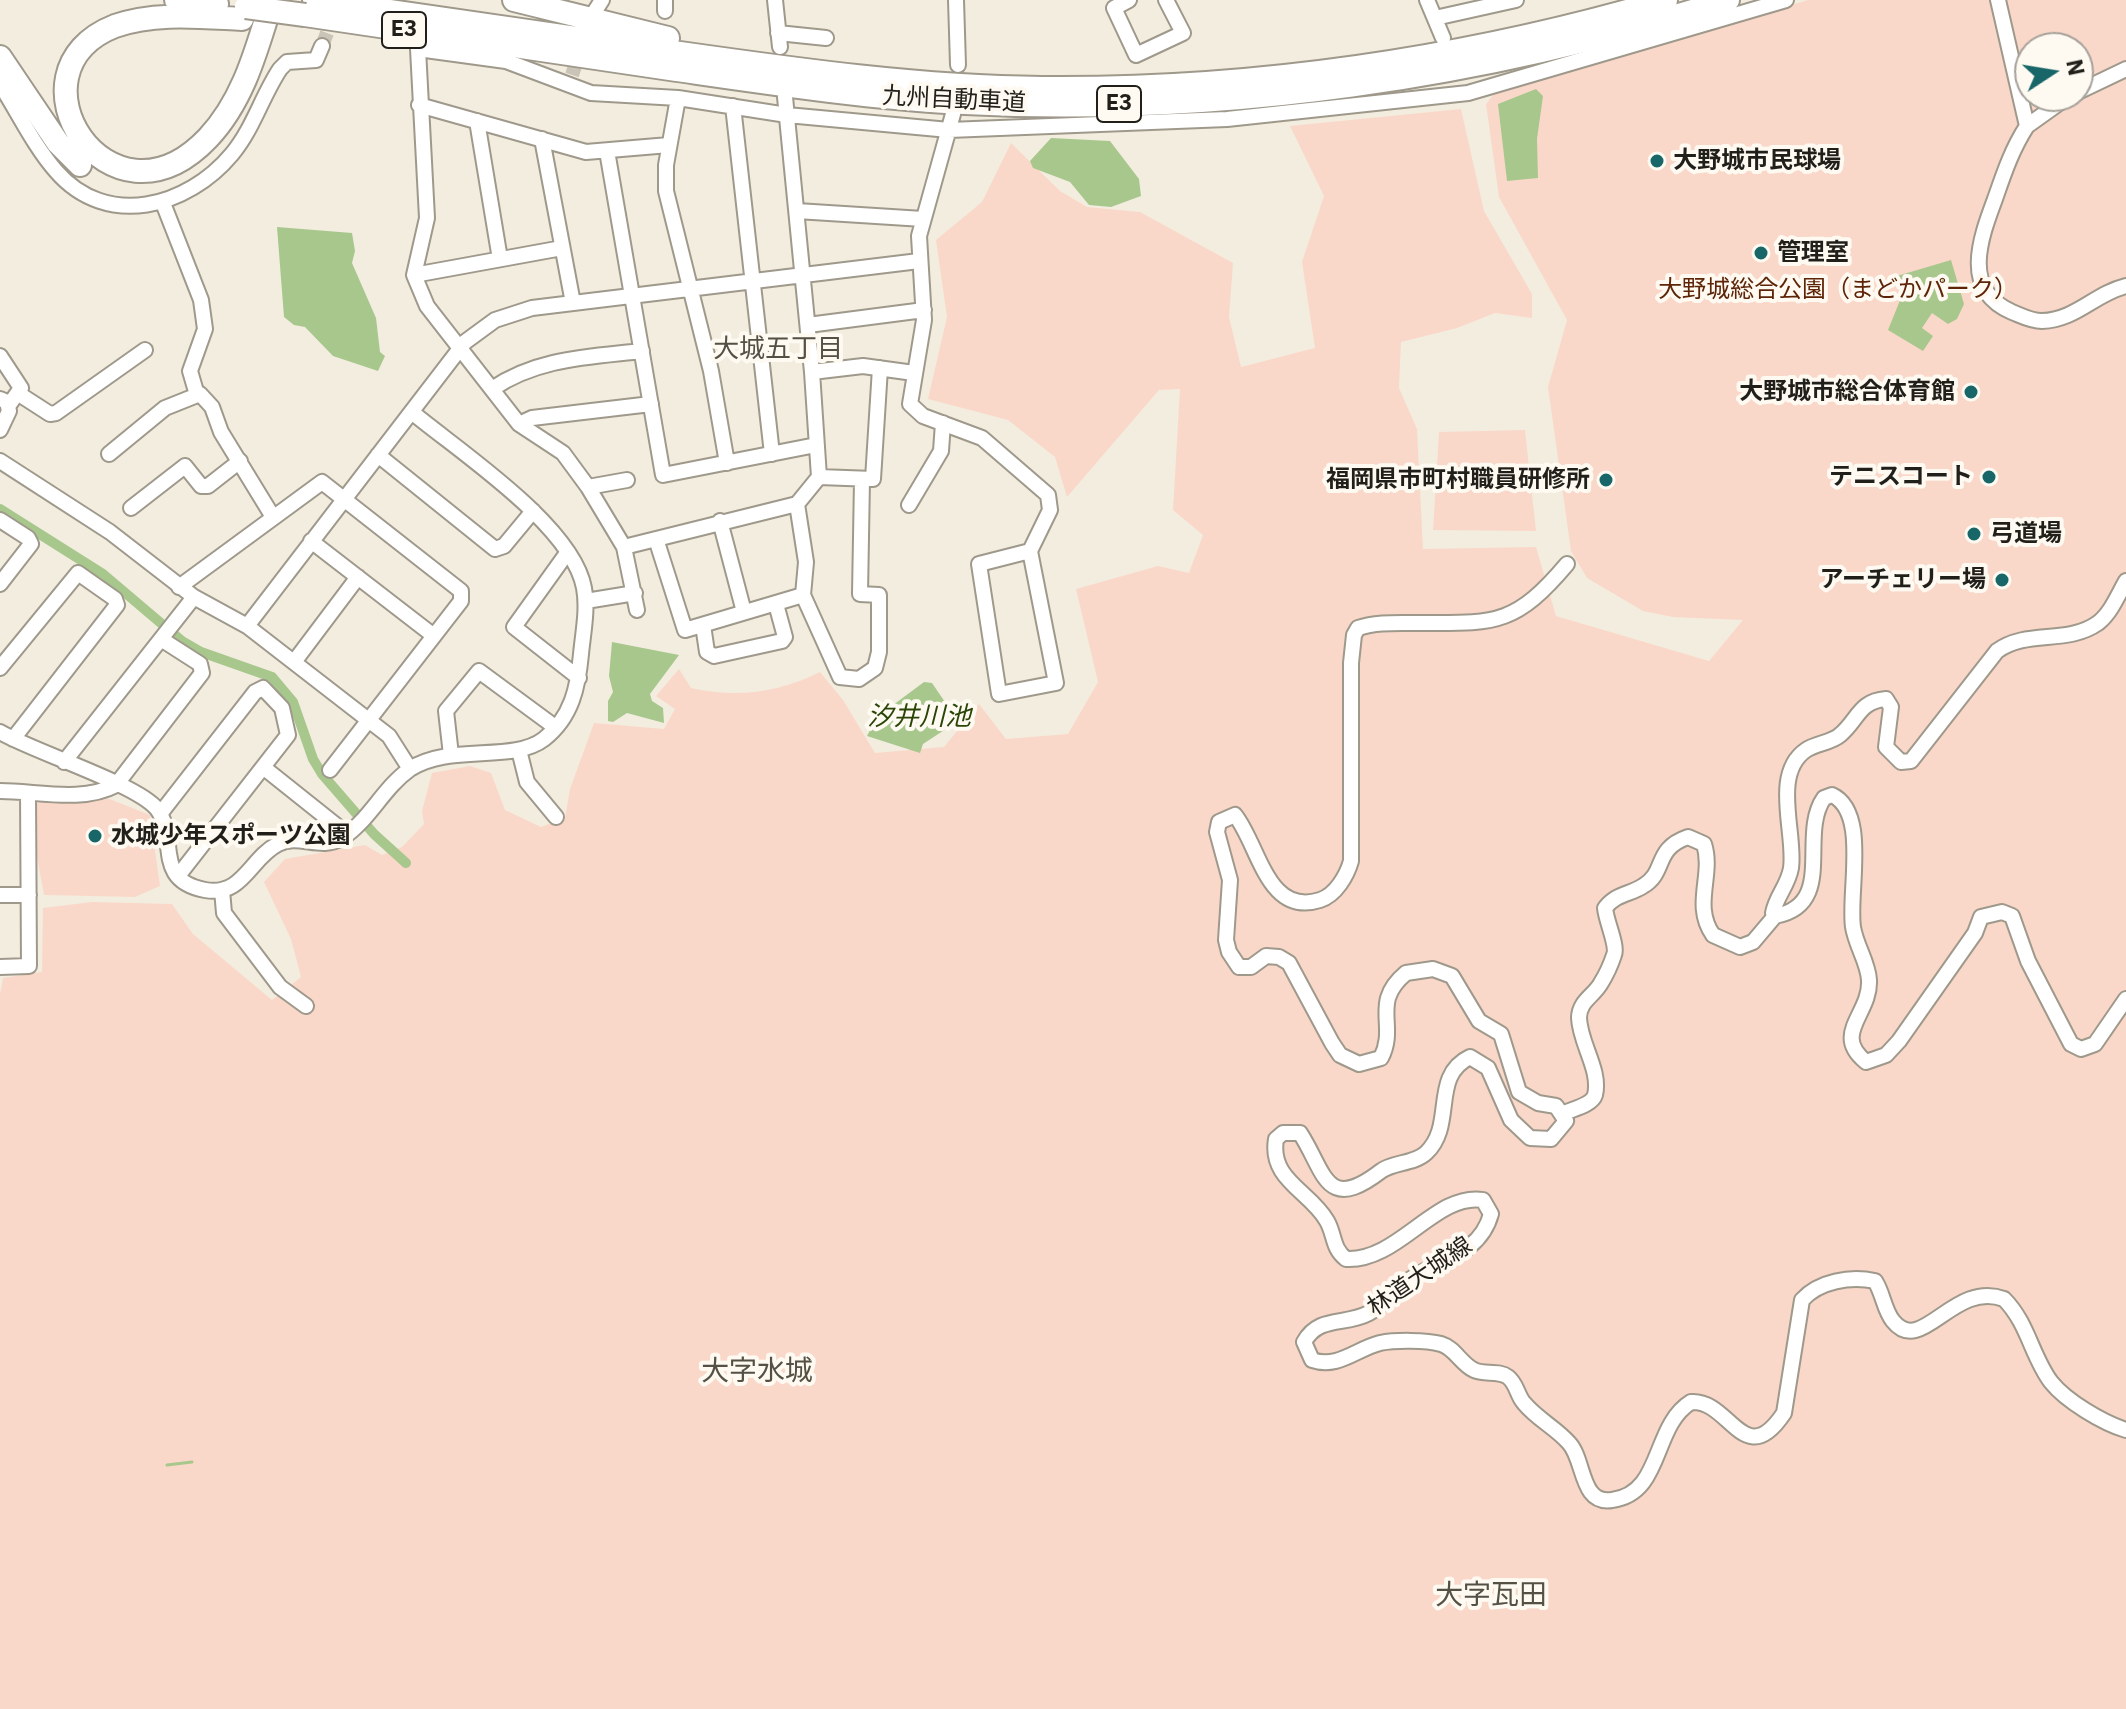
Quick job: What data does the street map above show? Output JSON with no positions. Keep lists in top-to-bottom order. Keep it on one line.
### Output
{"streets":{"highway":["E3","九州自動車道"],"street":["林道大城線"]},"districts":["大城五丁目","大字水城","大字瓦田"],"water":["汐井川池"],"parks":["大野城総合公園（まどかパーク）"],"places":["大野城市民球場","管理室","大野城市総合体育館","テニスコート","福岡県市町村職員研修所","弓道場","アーチェリー場","水城少年スポーツ公園"],"north":"right"}
